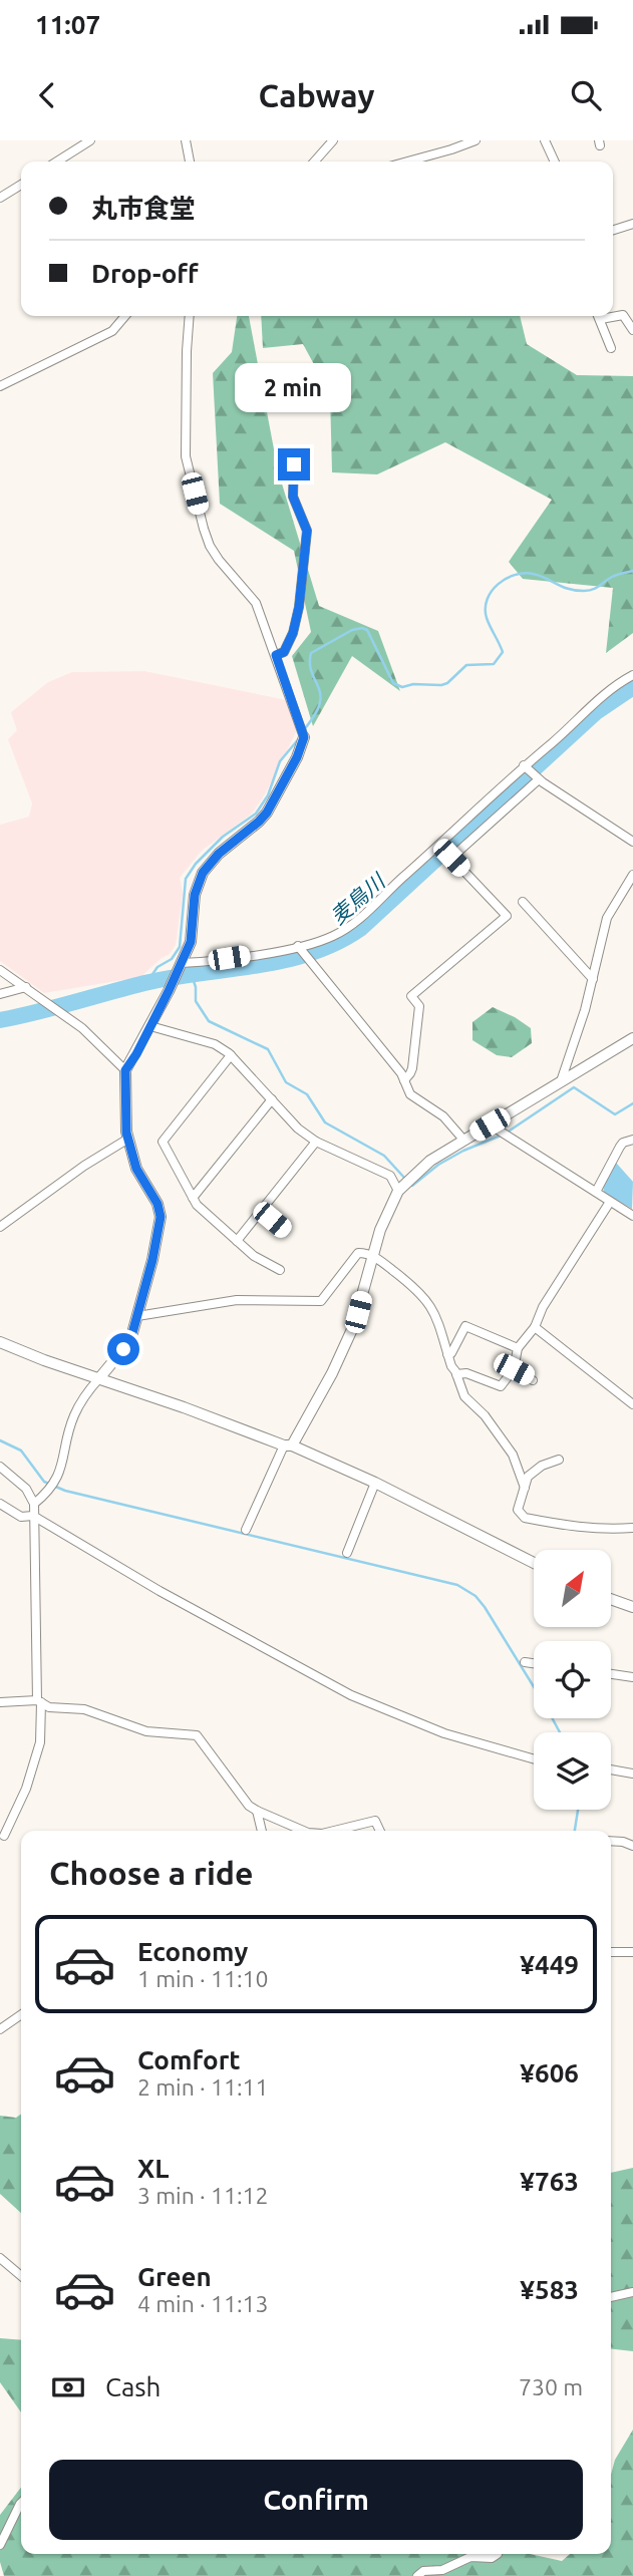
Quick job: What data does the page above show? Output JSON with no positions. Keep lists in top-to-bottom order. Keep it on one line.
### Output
{"water":["麦鳥川"],"north":"top right","page":{"status":"11:07","header":"Cabway","banner":["丸市食堂","Drop-off"],"bubble":"2 min","heading":"Choose a ride","list":[{"name":"Economy","note":"1 min · 11:10","value":"¥449"},{"name":"Comfort","note":"2 min · 11:11","value":"¥606"},{"name":"XL","note":"3 min · 11:12","value":"¥763"},{"name":"Green","note":"4 min · 11:13","value":"¥583"}],"pay":["Cash","730 m"],"buttons":"Confirm"}}
